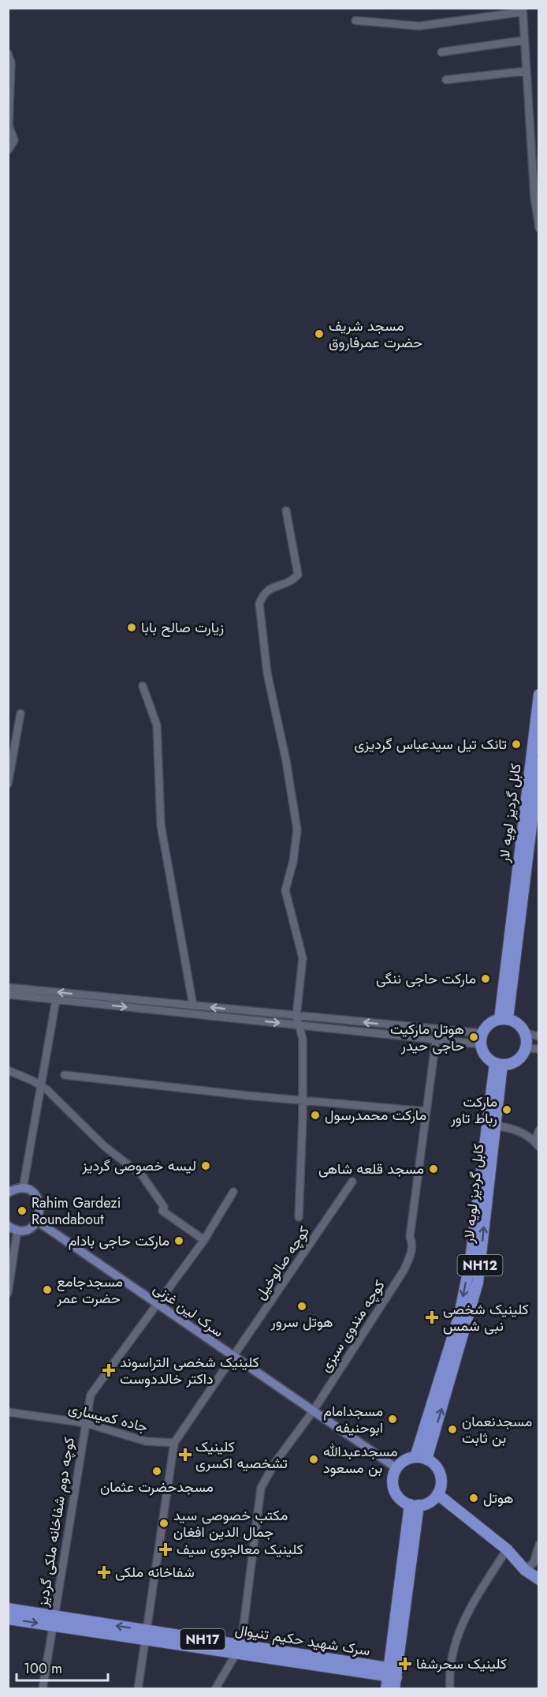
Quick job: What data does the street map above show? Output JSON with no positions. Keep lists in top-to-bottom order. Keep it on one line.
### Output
{"streets":{"highway":["کابل گردیز لویه لار","NH12","NH17","سرک شهید حکیم تنیوال"],"main road":["سرک لین غزنی"],"street":["کوچه صالوخیل","کوچه مندوی سبزی","جاده کمیساری","کوچه دوم شفاخانه ملکی گردیز"]},"crossings":[["کابل گردیز لویه لار","سرک لین غزنی"],["کوچه صالوخیل","سرک لین غزنی"],["کوچه صالوخیل","جاده کمیساری"],["سرک لین غزنی","کوچه مندوی سبزی"],["سرک لین غزنی","کوچه دوم شفاخانه ملکی گردیز"],["کوچه مندوی سبزی","سرک شهید حکیم تنیوال"],["جاده کمیساری","کوچه دوم شفاخانه ملکی گردیز"],["کوچه دوم شفاخانه ملکی گردیز","سرک شهید حکیم تنیوال"]],"places":{"other":["مسجد شریف حضرت عمرفاروق","زیارت صالح بابا","تانک تیل سیدعباس گردیزی","مارکت حاجی ننگی","هوتل مارکیت حاجی حیدر","مارکت رباط تاور","مارکت محمدرسول","لیسه خصوصی گردیز","مسجد قلعه شاهی","Rahim Gardezi Roundabout","مارکت حاجی بادام","مسجدجامع حضرت عمر","هوتل سرور","مسجدامام ابوحنیفه","مسجدنعمان بن ثابت","مسجدعبدالله بن مسعود","مسجدحضرت عثمان","هوتل","مکتب خصوصی سید جمال الدین افغان"],"health":["کلینیک شخصی نبی شمس","کلینیک شخصی التراسوند داکتر خالددوست","کلینیک تشخصیه اکسری","کلینیک معالجوی سیف","شفاخانه ملکی","کلینیک سحرشفا"]},"scale_bar":"100 m"}
